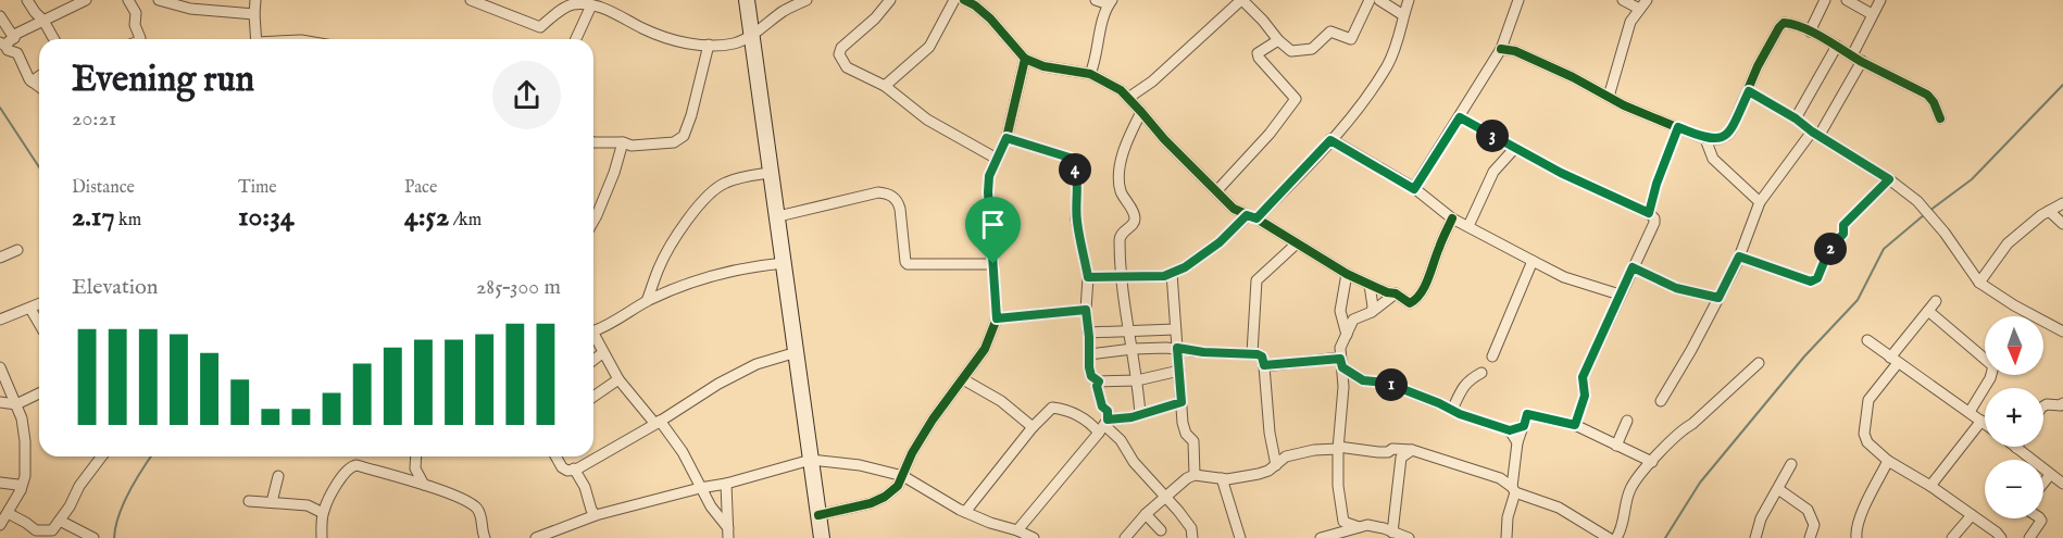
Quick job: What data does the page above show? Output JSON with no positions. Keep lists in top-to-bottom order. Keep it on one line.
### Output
{"north":"bottom","page":{"heading":["Evening run","20:21"],"pins":["3","4","2","1"],"stats":[["Distance","2.17 km"],["Time","10:34"],["Pace","4:52 /km"]],"chart":["Elevation","285–300 m"],"map_buttons":["+","−"]}}
